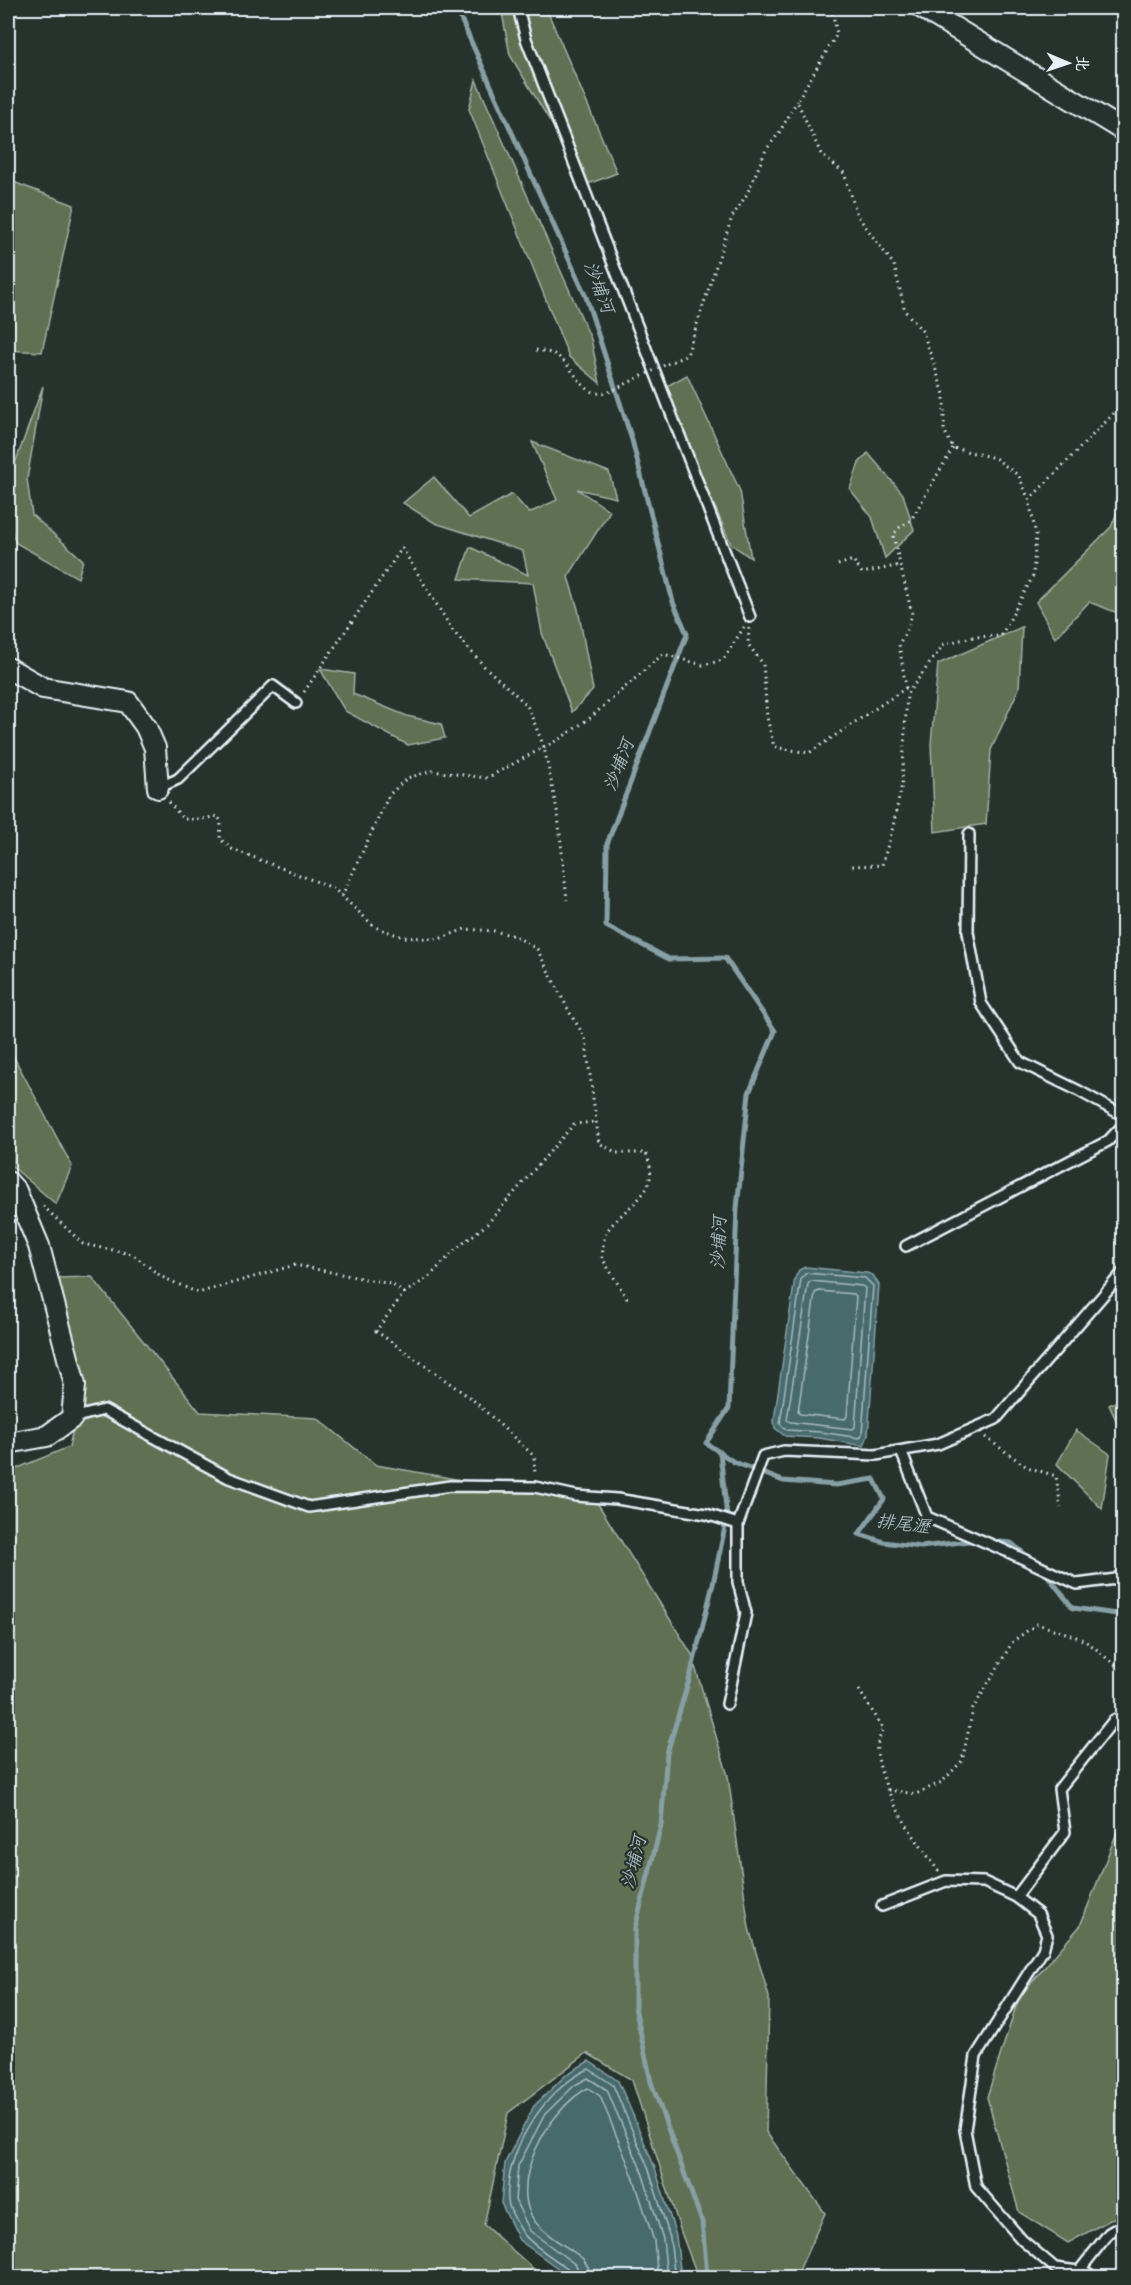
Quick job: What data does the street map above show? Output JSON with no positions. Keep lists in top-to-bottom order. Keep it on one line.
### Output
{"water":["沙埔河","排尾瀝"],"north":"right"}
